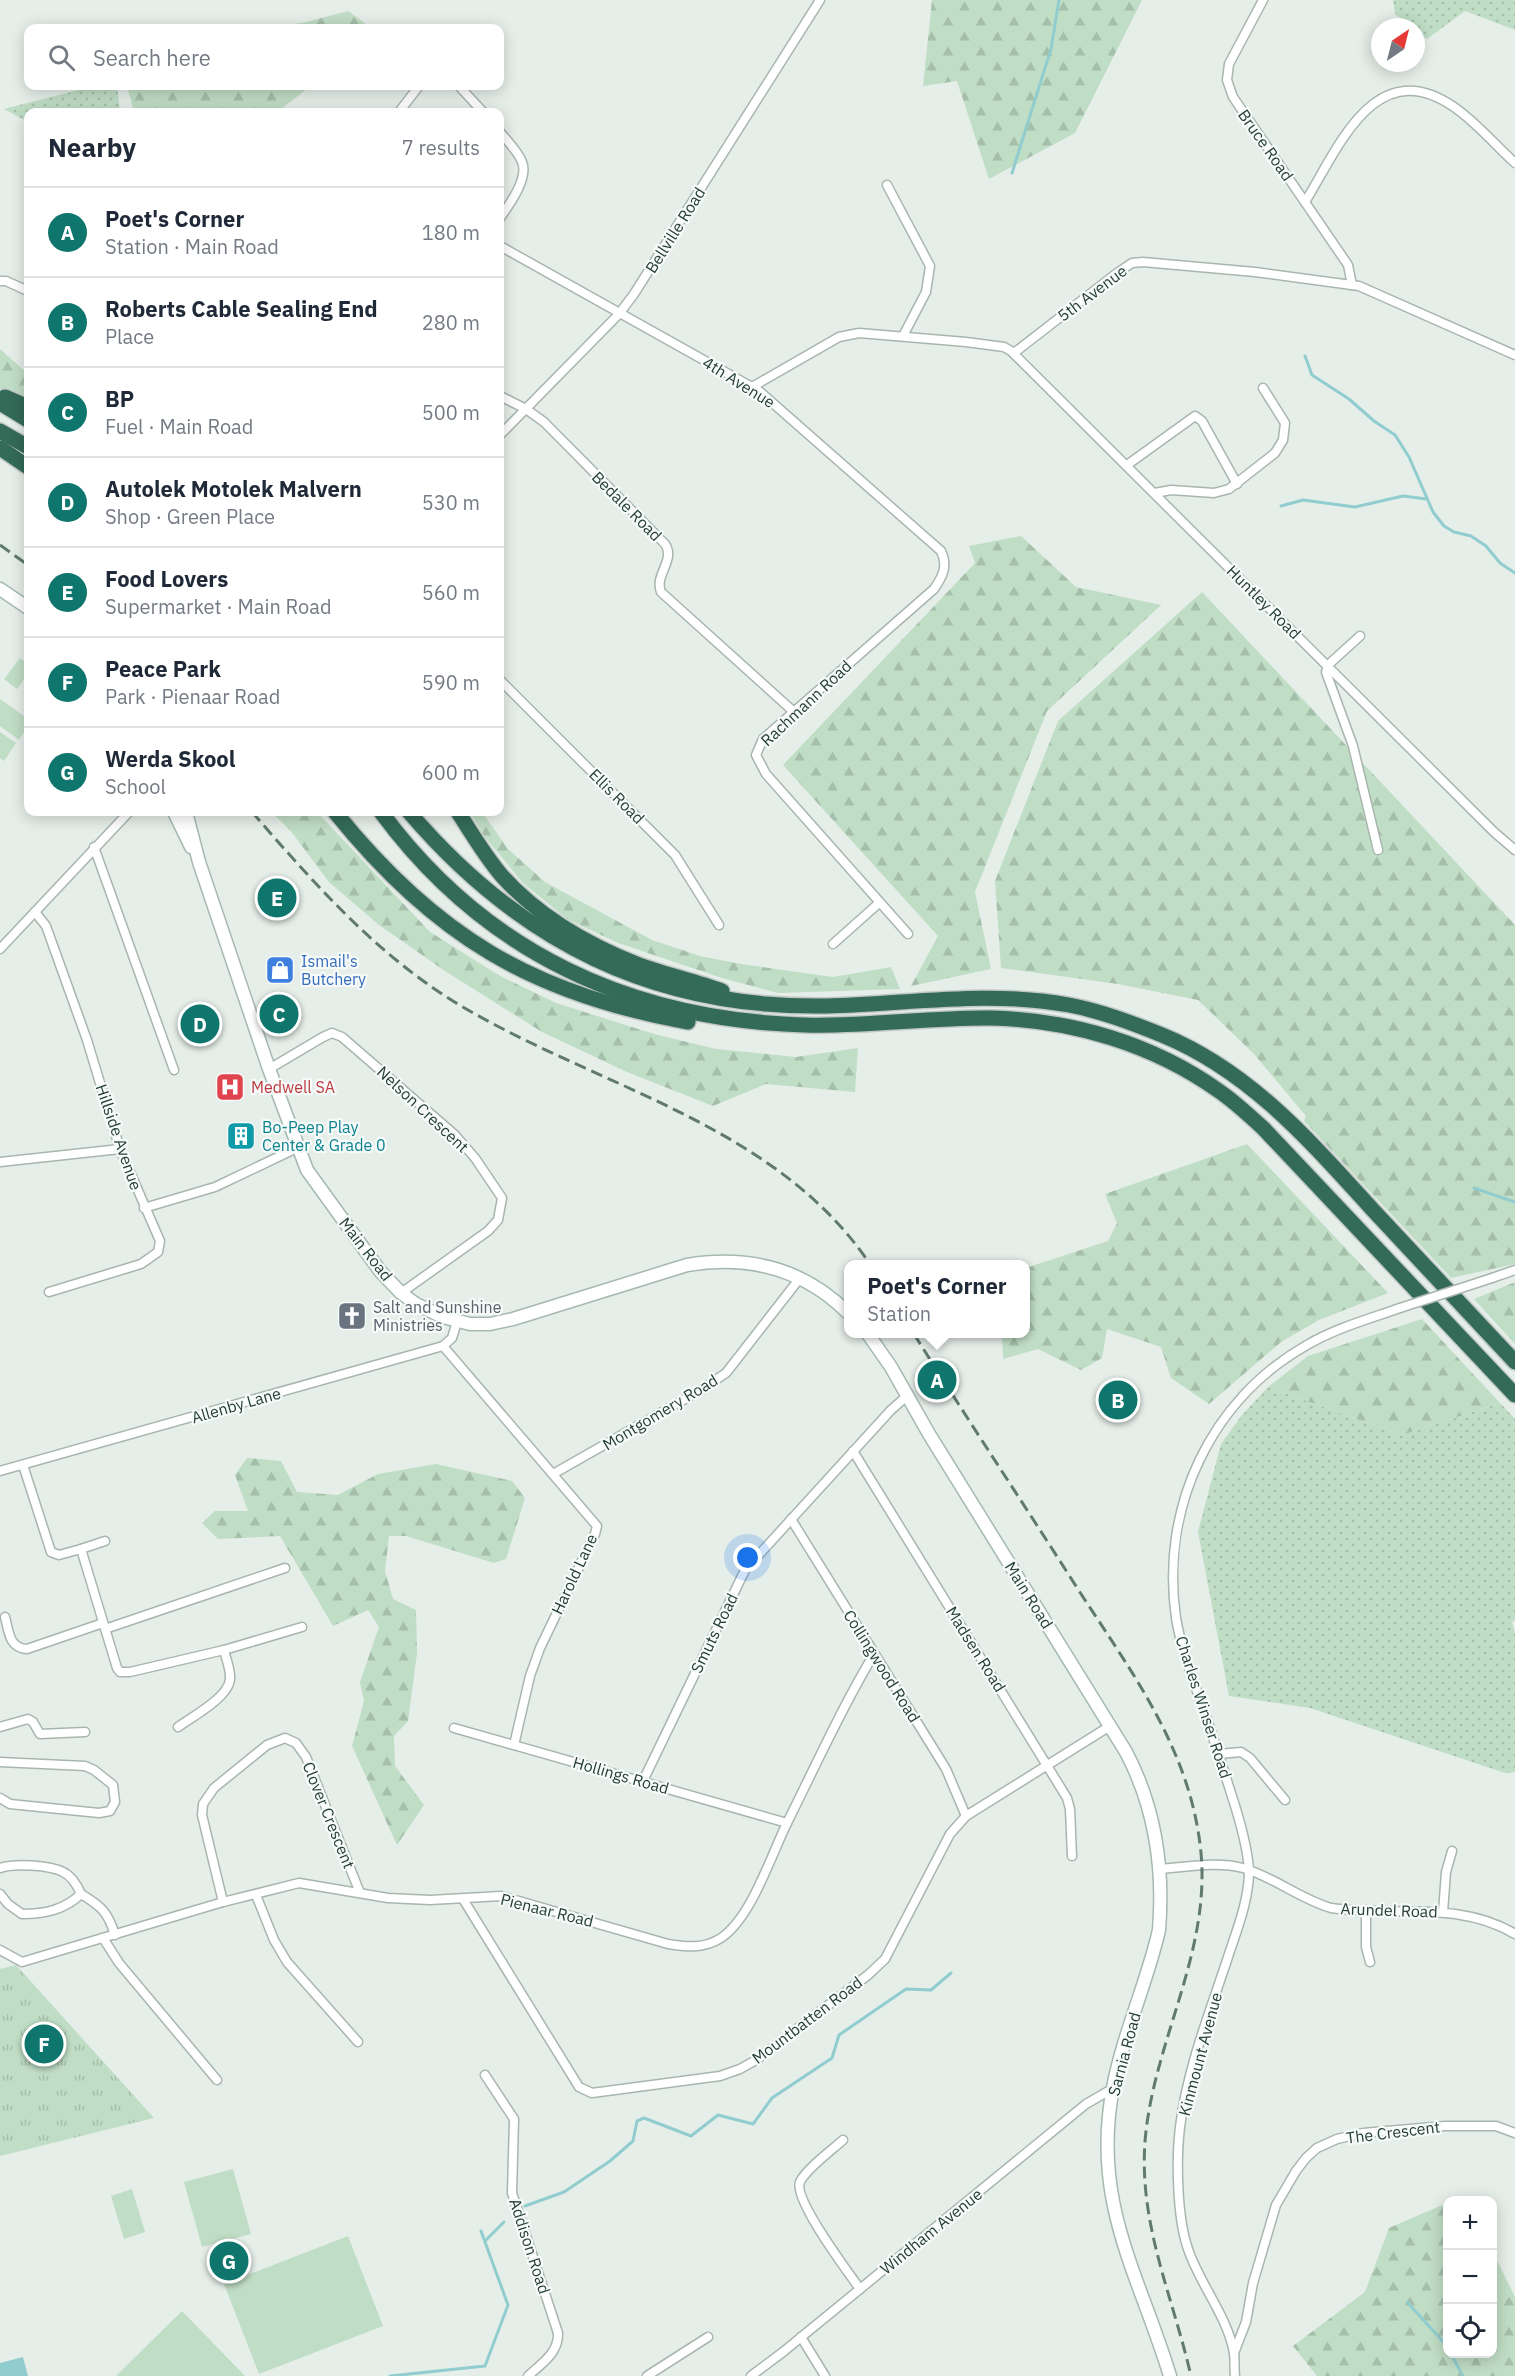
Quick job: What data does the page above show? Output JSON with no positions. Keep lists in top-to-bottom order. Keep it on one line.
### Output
{"streets":{"main road":["Main Road","Sarnia Road"],"street":["Bruce Road","Bellville Road","5th Avenue","4th Avenue","Bedale Road","Huntley Road","Rachmann Road","Ellis Road","Nelson Crescent","Hillside Avenue","Allenby Lane","Montgomery Road","Harold Lane","Smuts Road","Madsen Road","Collingwood Road","Charles Winser Road","Hollings Road","Clover Crescent","Pienaar Road","Arundel Road","Mountbatten Road","Kinmount Avenue","The Crescent","Windham Avenue","Addison Road"]},"crossings":[["Bruce Road","5th Avenue"],["Bellville Road","4th Avenue"],["Bellville Road","Bedale Road"],["5th Avenue","Huntley Road"],["4th Avenue","Rachmann Road"],["Bedale Road","Rachmann Road"],["Nelson Crescent","Main Road"],["Main Road","Montgomery Road"],["Main Road","Smuts Road"],["Main Road","Arundel Road"],["Main Road","Mountbatten Road"],["Main Road","Sarnia Road"],["Allenby Lane","Harold Lane"],["Montgomery Road","Harold Lane"],["Harold Lane","Hollings Road"],["Smuts Road","Madsen Road"],["Smuts Road","Collingwood Road"],["Smuts Road","Hollings Road"],["Madsen Road","Mountbatten Road"],["Collingwood Road","Pienaar Road"],["Collingwood Road","Mountbatten Road"],["Charles Winser Road","Arundel Road"],["Charles Winser Road","Kinmount Avenue"],["Hollings Road","Pienaar Road"],["Clover Crescent","Pienaar Road"],["Pienaar Road","Mountbatten Road"],["Arundel Road","Sarnia Road"],["Arundel Road","Kinmount Avenue"],["Sarnia Road","Windham Avenue"],["Kinmount Avenue","The Crescent"]],"places":{"shop":["Ismail's Butchery"],"hospital":["Medwell SA"],"building":["Bo-Peep Play Center & Grade 0"],"church":["Salt and Sunshine Ministries"]},"north":"top right","page":{"search":"Search here","heading":["Nearby","7 results"],"list":[{"mark":"A","name":"Poet's Corner","note":"Station · Main Road","value":"180 m"},{"mark":"B","name":"Roberts Cable Sealing End","note":"Place","value":"280 m"},{"mark":"C","name":"BP","note":"Fuel · Main Road","value":"500 m"},{"mark":"D","name":"Autolek Motolek Malvern","note":"Shop · Green Place","value":"530 m"},{"mark":"E","name":"Food Lovers","note":"Supermarket · Main Road","value":"560 m"},{"mark":"F","name":"Peace Park","note":"Park · Pienaar Road","value":"590 m"},{"mark":"G","name":"Werda Skool","note":"School","value":"600 m"}],"pins":["E","C","D","A","B","F","G"],"popup":["Poet's Corner","Station"],"map_buttons":["+","−"]}}
